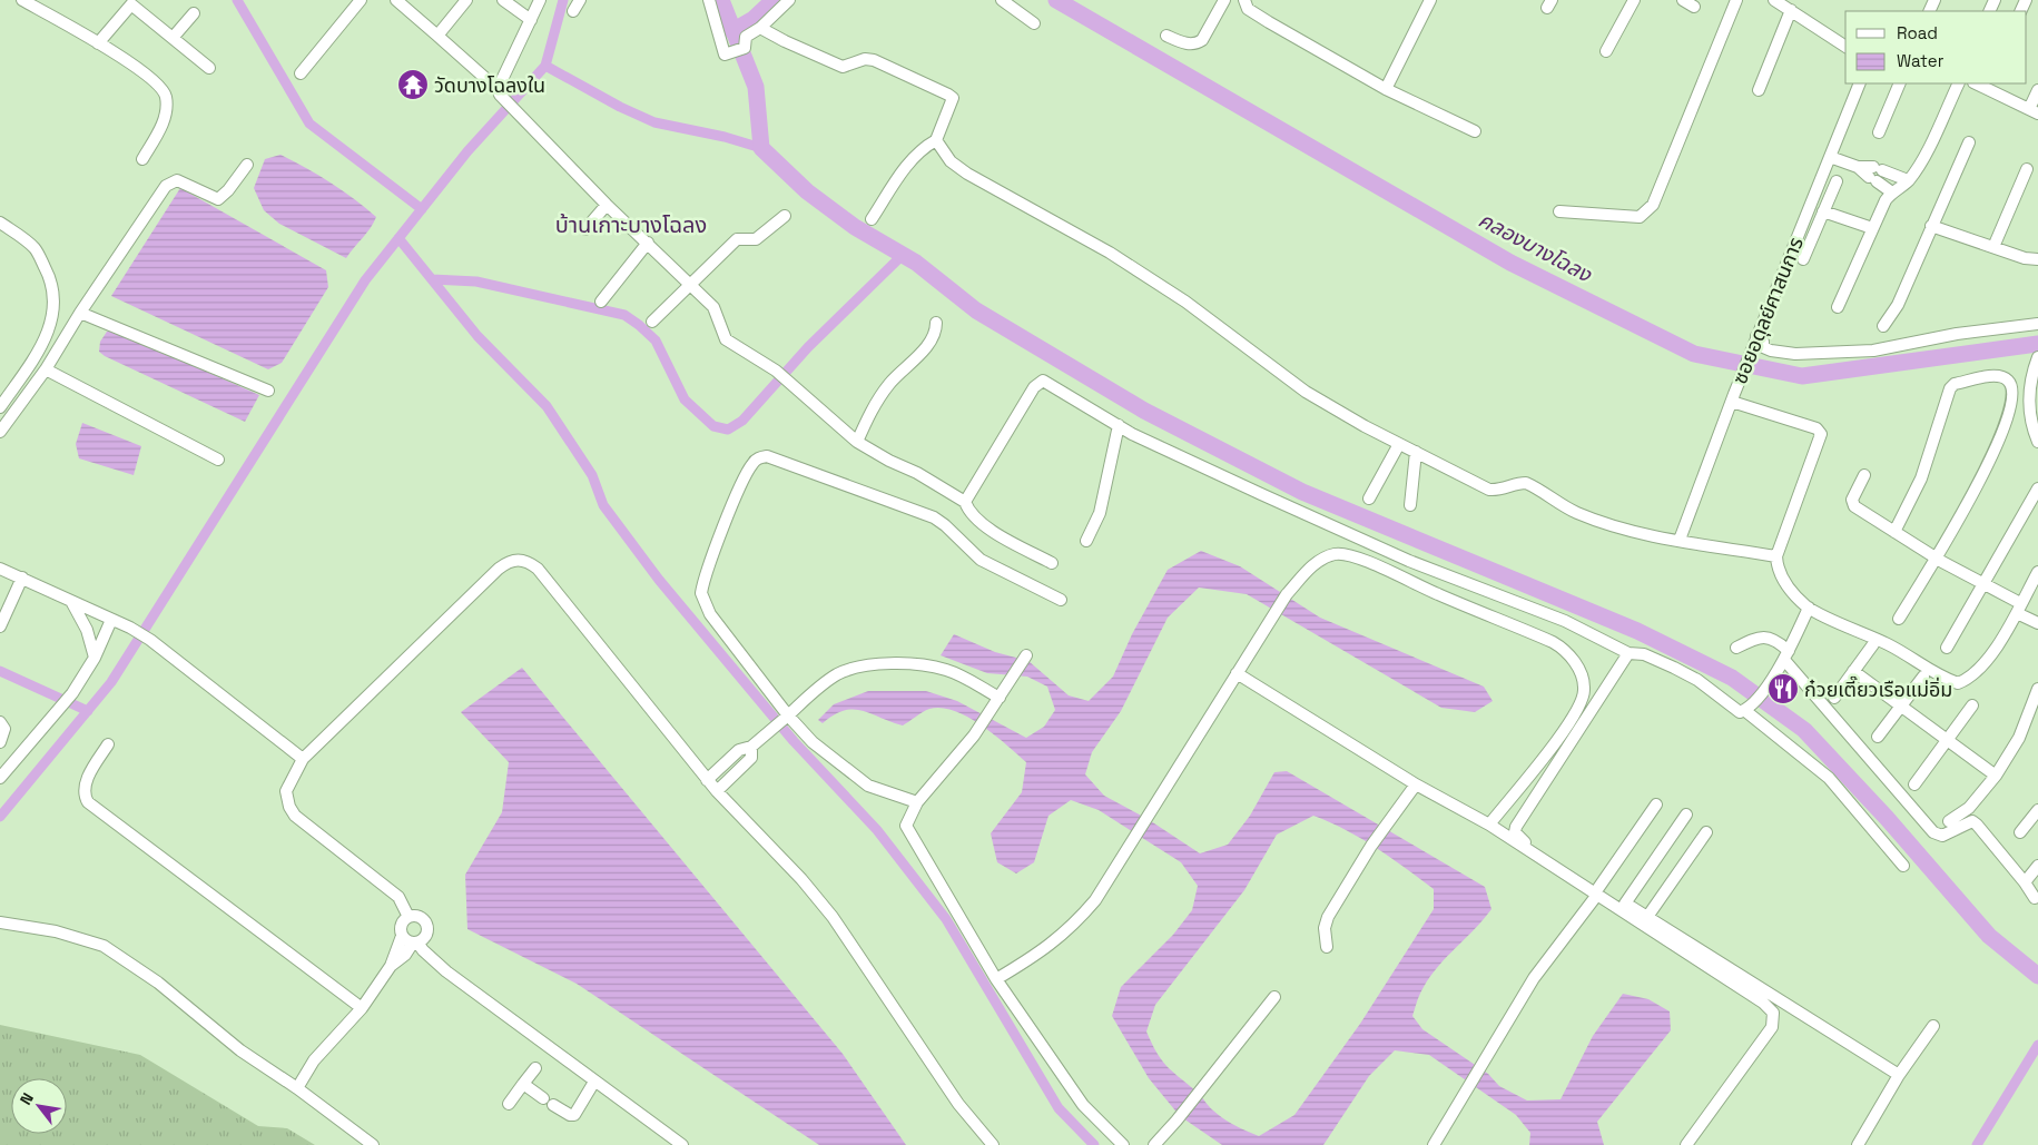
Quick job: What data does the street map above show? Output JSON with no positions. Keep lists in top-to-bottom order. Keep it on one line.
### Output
{"streets":{"street":["ซอยอดุลย์ศาสนการ"]},"districts":["บ้านเกาะบางโฉลง"],"water":["คลองบางโฉลง"],"places":{"temple":["วัดบางโฉลงใน"],"restaurant":["ก๋วยเตี๊ยวเรือแม่อิ่ม"]},"legend":["Road","Water"],"north":"top left"}
